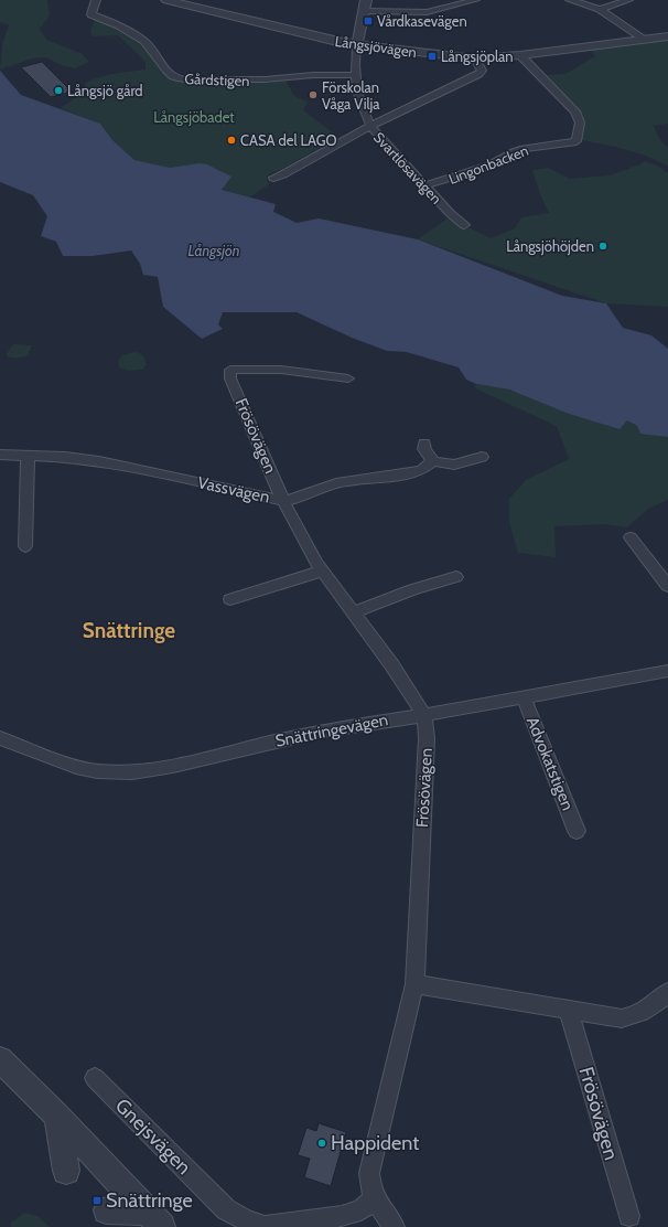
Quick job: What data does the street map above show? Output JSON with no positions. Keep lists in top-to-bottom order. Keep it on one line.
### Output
{"streets":{"street":["Långsjövägen","Gårdstigen","Lingonbacken","Svartlösavägen","Frösövägen","Vassvägen","Snättringevägen","Advokatstigen","Gnejsvägen"]},"crossings":[["Långsjövägen","Lingonbacken"],["Långsjövägen","Svartlösavägen"],["Gårdstigen","Svartlösavägen"],["Lingonbacken","Svartlösavägen"],["Frösövägen","Vassvägen"],["Frösövägen","Snättringevägen"],["Frösövägen","Gnejsvägen"],["Snättringevägen","Advokatstigen"]],"districts":["Snättringe"],"water":["Långsjön"],"parks":["Långsjöbadet"],"places":{"transit":["Vårdkasevägen","Långsjöplan","Snättringe"],"other":["Långsjö gård","Förskolan Våga Vilja","CASA del LAGO","Långsjöhöjden","Happident"]}}
